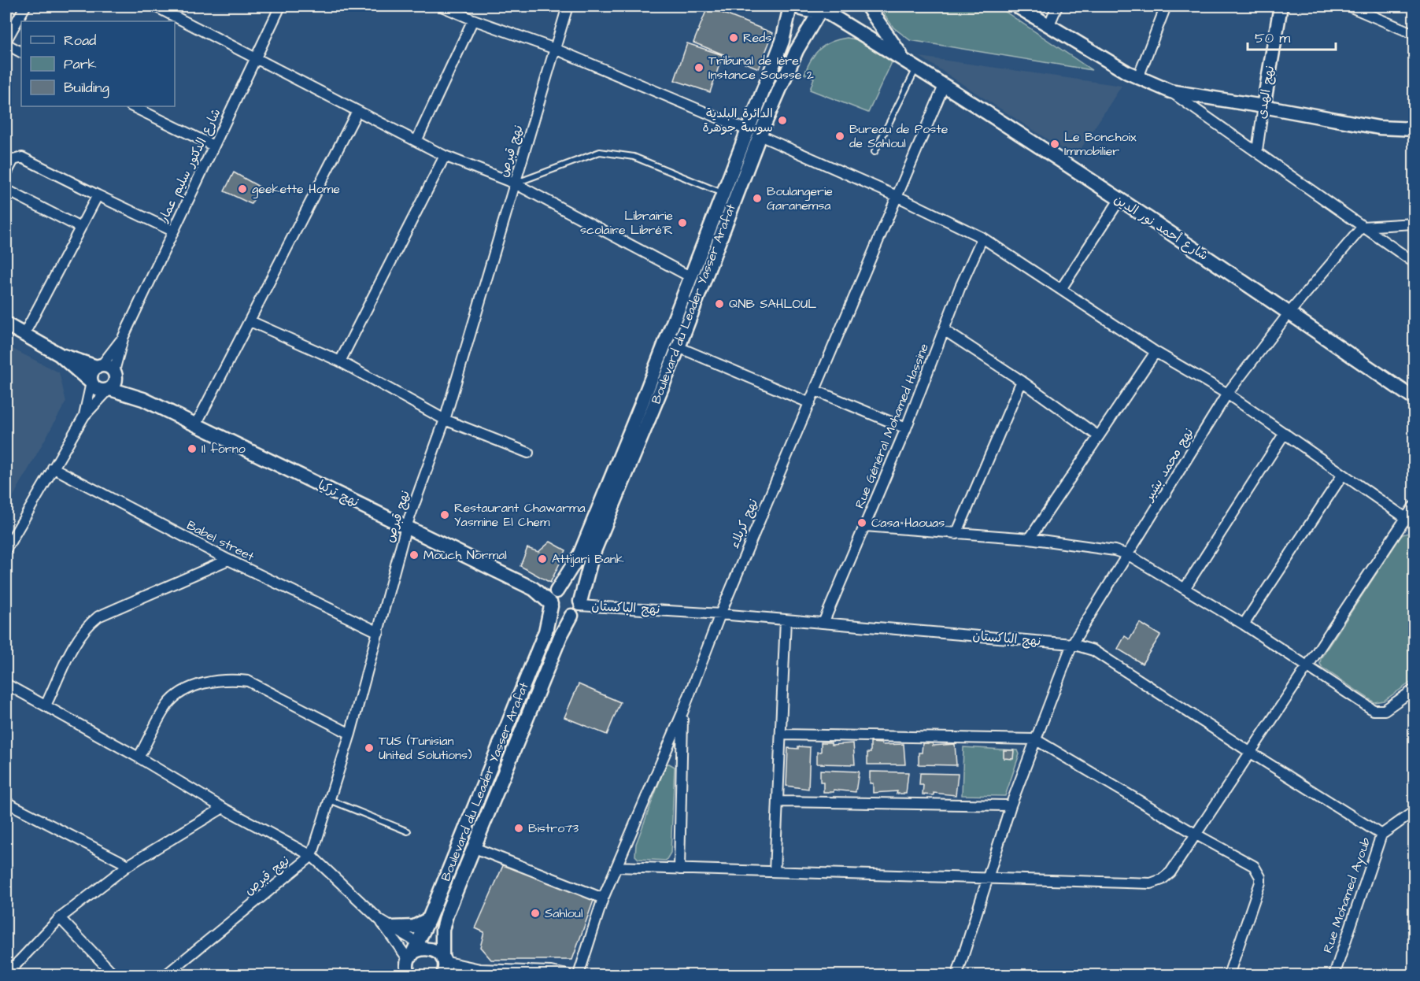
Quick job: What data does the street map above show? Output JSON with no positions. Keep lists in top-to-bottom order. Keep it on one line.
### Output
{"streets":{"main road":["نهج الهدى","شارع أحمد نور الدين","Boulevard du Leader Yasser Arafat","نهج تركيا"],"street":["نهج قبرص","شارع الدكتور سليم عمار","Rue Général Mohamed Hassine","نهج محمد بشير","نهج كربلاء","Babel street","نهج الباكستان","Rue Mohamed Ayoub"]},"crossings":[["نهج قبرص","نهج تركيا"],["نهج قبرص","Babel street"],["شارع أحمد نور الدين","Boulevard du Leader Yasser Arafat"],["شارع أحمد نور الدين","نهج محمد بشير"],["شارع أحمد نور الدين","نهج كربلاء"],["Boulevard du Leader Yasser Arafat","نهج تركيا"],["Boulevard du Leader Yasser Arafat","نهج الباكستان"],["Rue Général Mohamed Hassine","نهج الباكستان"],["نهج محمد بشير","نهج الباكستان"],["نهج تركيا","نهج الباكستان"],["نهج كربلاء","نهج الباكستان"],["نهج الباكستان","Rue Mohamed Ayoub"]],"places":["Reds","Tribunal de 1ère Instance Sousse 2","الدائرة البلدية سوسة جوهرة","Bureau de Poste de Sahloul","Le Bonchoix Immobilier","geekette Home","Boulangerie Garanemsa","Librairie scolaire Libré'R","QNB SAHLOUL","Il forno","Restaurant Chawarma Yasmine El Chem","Casa Haouas","Mouch Normal","Attijari Bank","TUS (Tunisian United Solutions)","Bistro73","Sahloul"],"legend":["Road","Park","Building"],"scale_bar":"50 m"}
